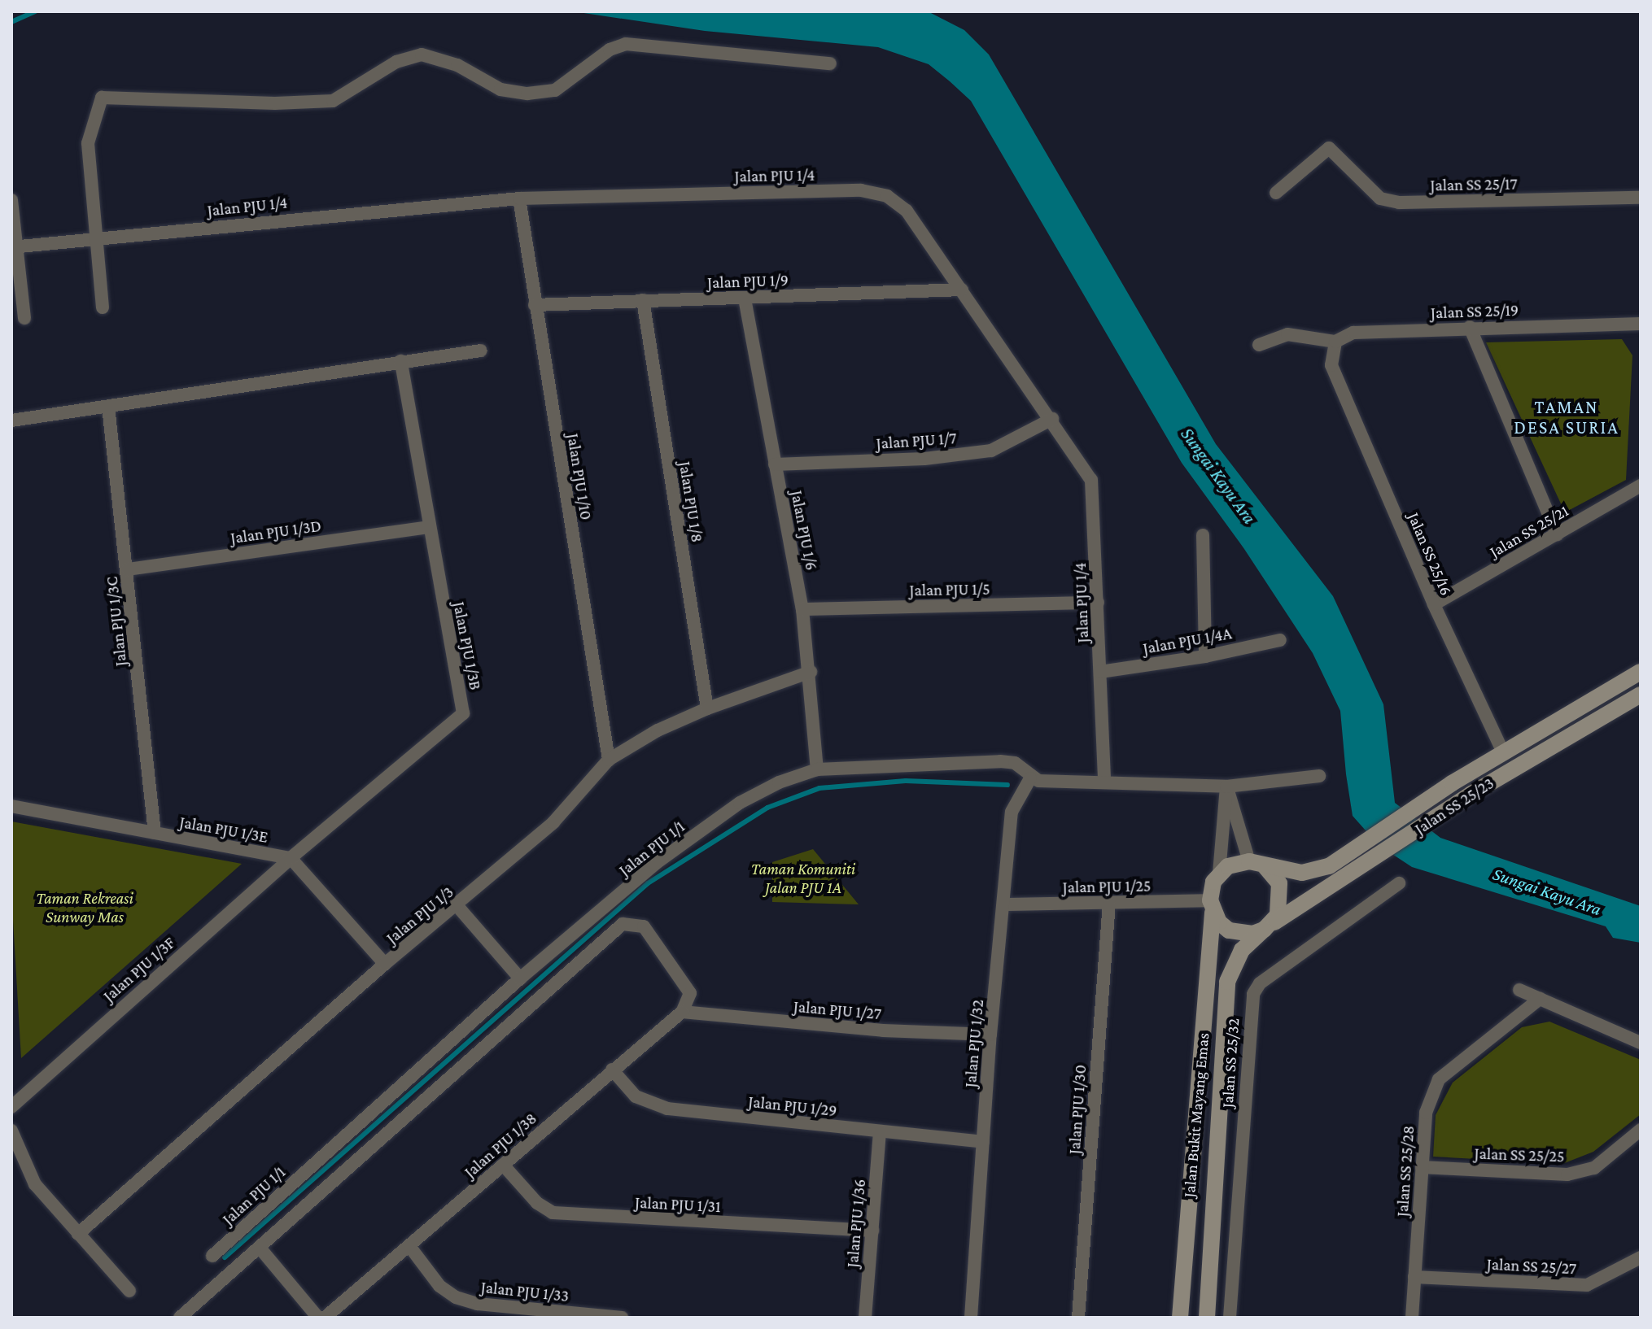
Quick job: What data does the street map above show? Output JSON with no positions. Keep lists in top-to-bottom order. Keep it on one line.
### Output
{"streets":{"main road":["Jalan SS 25/23","Jalan Bukit Mayang Emas"],"street":["Jalan PJU 1/4","Jalan SS 25/17","Jalan PJU 1/9","Jalan SS 25/19","Jalan PJU 1/7","Jalan PJU 1/10","Jalan PJU 1/8","Jalan PJU 1/6","Jalan SS 25/21","Jalan PJU 1/3D","Jalan SS 25/16","Jalan PJU 1/5","Jalan PJU 1/3C","Jalan PJU 1/4A","Jalan PJU 1/3B","Jalan PJU 1/3E","Jalan PJU 1/1","Jalan PJU 1/25","Jalan PJU 1/3","Jalan PJU 1/3F","Jalan PJU 1/27","Jalan PJU 1/32","Jalan SS 25/32","Jalan PJU 1/29","Jalan PJU 1/30","Jalan PJU 1/38","Jalan SS 25/25","Jalan SS 25/28","Jalan PJU 1/31","Jalan PJU 1/36","Jalan SS 25/27","Jalan PJU 1/33"]},"crossings":[["Jalan PJU 1/4","Jalan PJU 1/9"],["Jalan PJU 1/4","Jalan PJU 1/7"],["Jalan PJU 1/4","Jalan PJU 1/10"],["Jalan PJU 1/4","Jalan PJU 1/5"],["Jalan PJU 1/4","Jalan PJU 1/4A"],["Jalan PJU 1/4","Jalan PJU 1/1"],["Jalan PJU 1/9","Jalan PJU 1/10"],["Jalan PJU 1/9","Jalan PJU 1/8"],["Jalan PJU 1/9","Jalan PJU 1/6"],["Jalan SS 25/19","Jalan SS 25/16"],["Jalan PJU 1/7","Jalan PJU 1/6"],["Jalan PJU 1/10","Jalan PJU 1/3"],["Jalan PJU 1/8","Jalan PJU 1/3"],["Jalan PJU 1/6","Jalan PJU 1/5"],["Jalan PJU 1/6","Jalan PJU 1/1"],["Jalan PJU 1/6","Jalan PJU 1/3"],["Jalan SS 25/21","Jalan SS 25/16"],["Jalan PJU 1/3D","Jalan PJU 1/3C"],["Jalan PJU 1/3D","Jalan PJU 1/3B"],["Jalan SS 25/16","Jalan SS 25/23"],["Jalan PJU 1/3C","Jalan PJU 1/3E"],["Jalan PJU 1/3B","Jalan PJU 1/3E"],["Jalan PJU 1/3B","Jalan PJU 1/3F"],["Jalan SS 25/23","Jalan PJU 1/25"],["Jalan SS 25/23","Jalan Bukit Mayang Emas"],["Jalan PJU 1/3E","Jalan PJU 1/3F"],["Jalan PJU 1/1","Jalan PJU 1/32"],["Jalan PJU 1/25","Jalan PJU 1/32"],["Jalan PJU 1/25","Jalan PJU 1/30"],["Jalan PJU 1/25","Jalan Bukit Mayang Emas"],["Jalan PJU 1/27","Jalan PJU 1/32"],["Jalan PJU 1/27","Jalan PJU 1/38"],["Jalan PJU 1/32","Jalan PJU 1/29"],["Jalan PJU 1/29","Jalan PJU 1/38"],["Jalan PJU 1/29","Jalan PJU 1/36"],["Jalan PJU 1/38","Jalan PJU 1/31"],["Jalan PJU 1/38","Jalan PJU 1/33"],["Jalan SS 25/25","Jalan SS 25/28"],["Jalan SS 25/28","Jalan SS 25/27"],["Jalan PJU 1/31","Jalan PJU 1/36"]],"districts":["TAMAN DESA SURIA"],"water":["Sungai Kayu Ara"],"parks":["Taman Komuniti Jalan PJU 1A","Taman Rekreasi Sunway Mas"]}
